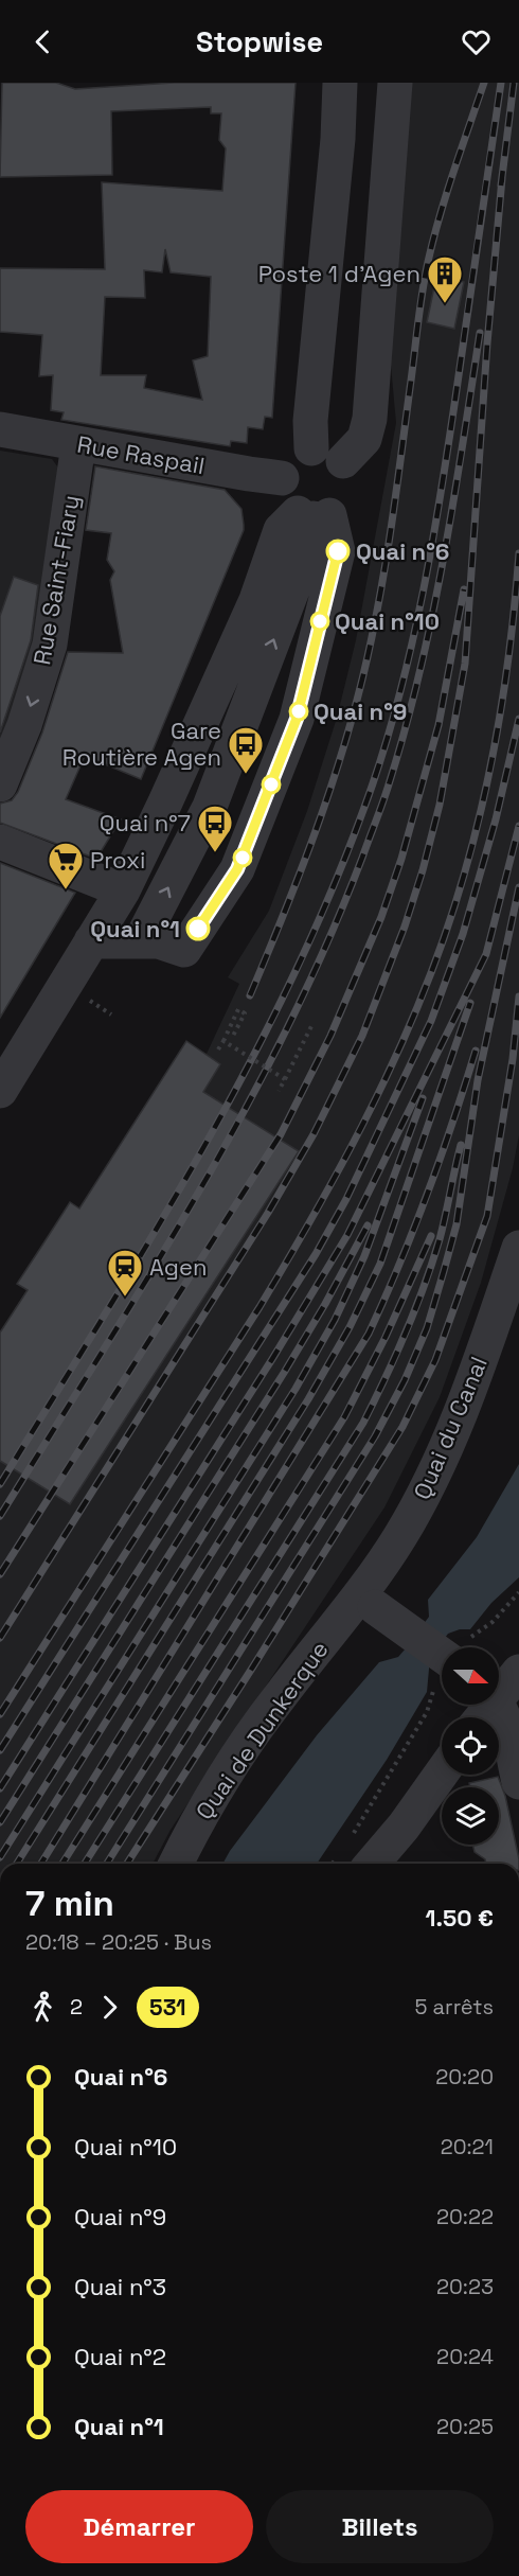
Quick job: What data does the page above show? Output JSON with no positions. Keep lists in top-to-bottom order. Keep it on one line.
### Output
{"streets":{"street":["Rue Raspail","Rue Saint-Fiary","Quai du Canal","Quai de Dunkerque"]},"crossings":[["Rue Raspail","Rue Saint-Fiary"],["Quai du Canal","Quai de Dunkerque"]],"places":{"building":["Poste 1 d'Agen"],"other":["Quai n°6","Quai n°10","Quai n°9","Quai n°1"],"bus stop":["Gare Routière Agen","Quai n°7"],"supermarket":["Proxi"],"station":["Agen"]},"lines":["bus line 531"],"north":"right","page":{"header":"Stopwise","heading":["7 min","20:18 – 20:25 · Bus","1.50 €"],"legs":["2","531","5 arrêts"],"list":[{"name":"Quai n°6","value":"20:20"},{"name":"Quai n°10","value":"20:21"},{"name":"Quai n°9","value":"20:22"},{"name":"Quai n°3","value":"20:23"},{"name":"Quai n°2","value":"20:24"},{"name":"Quai n°1","value":"20:25"}],"buttons":["Démarrer","Billets"]}}
